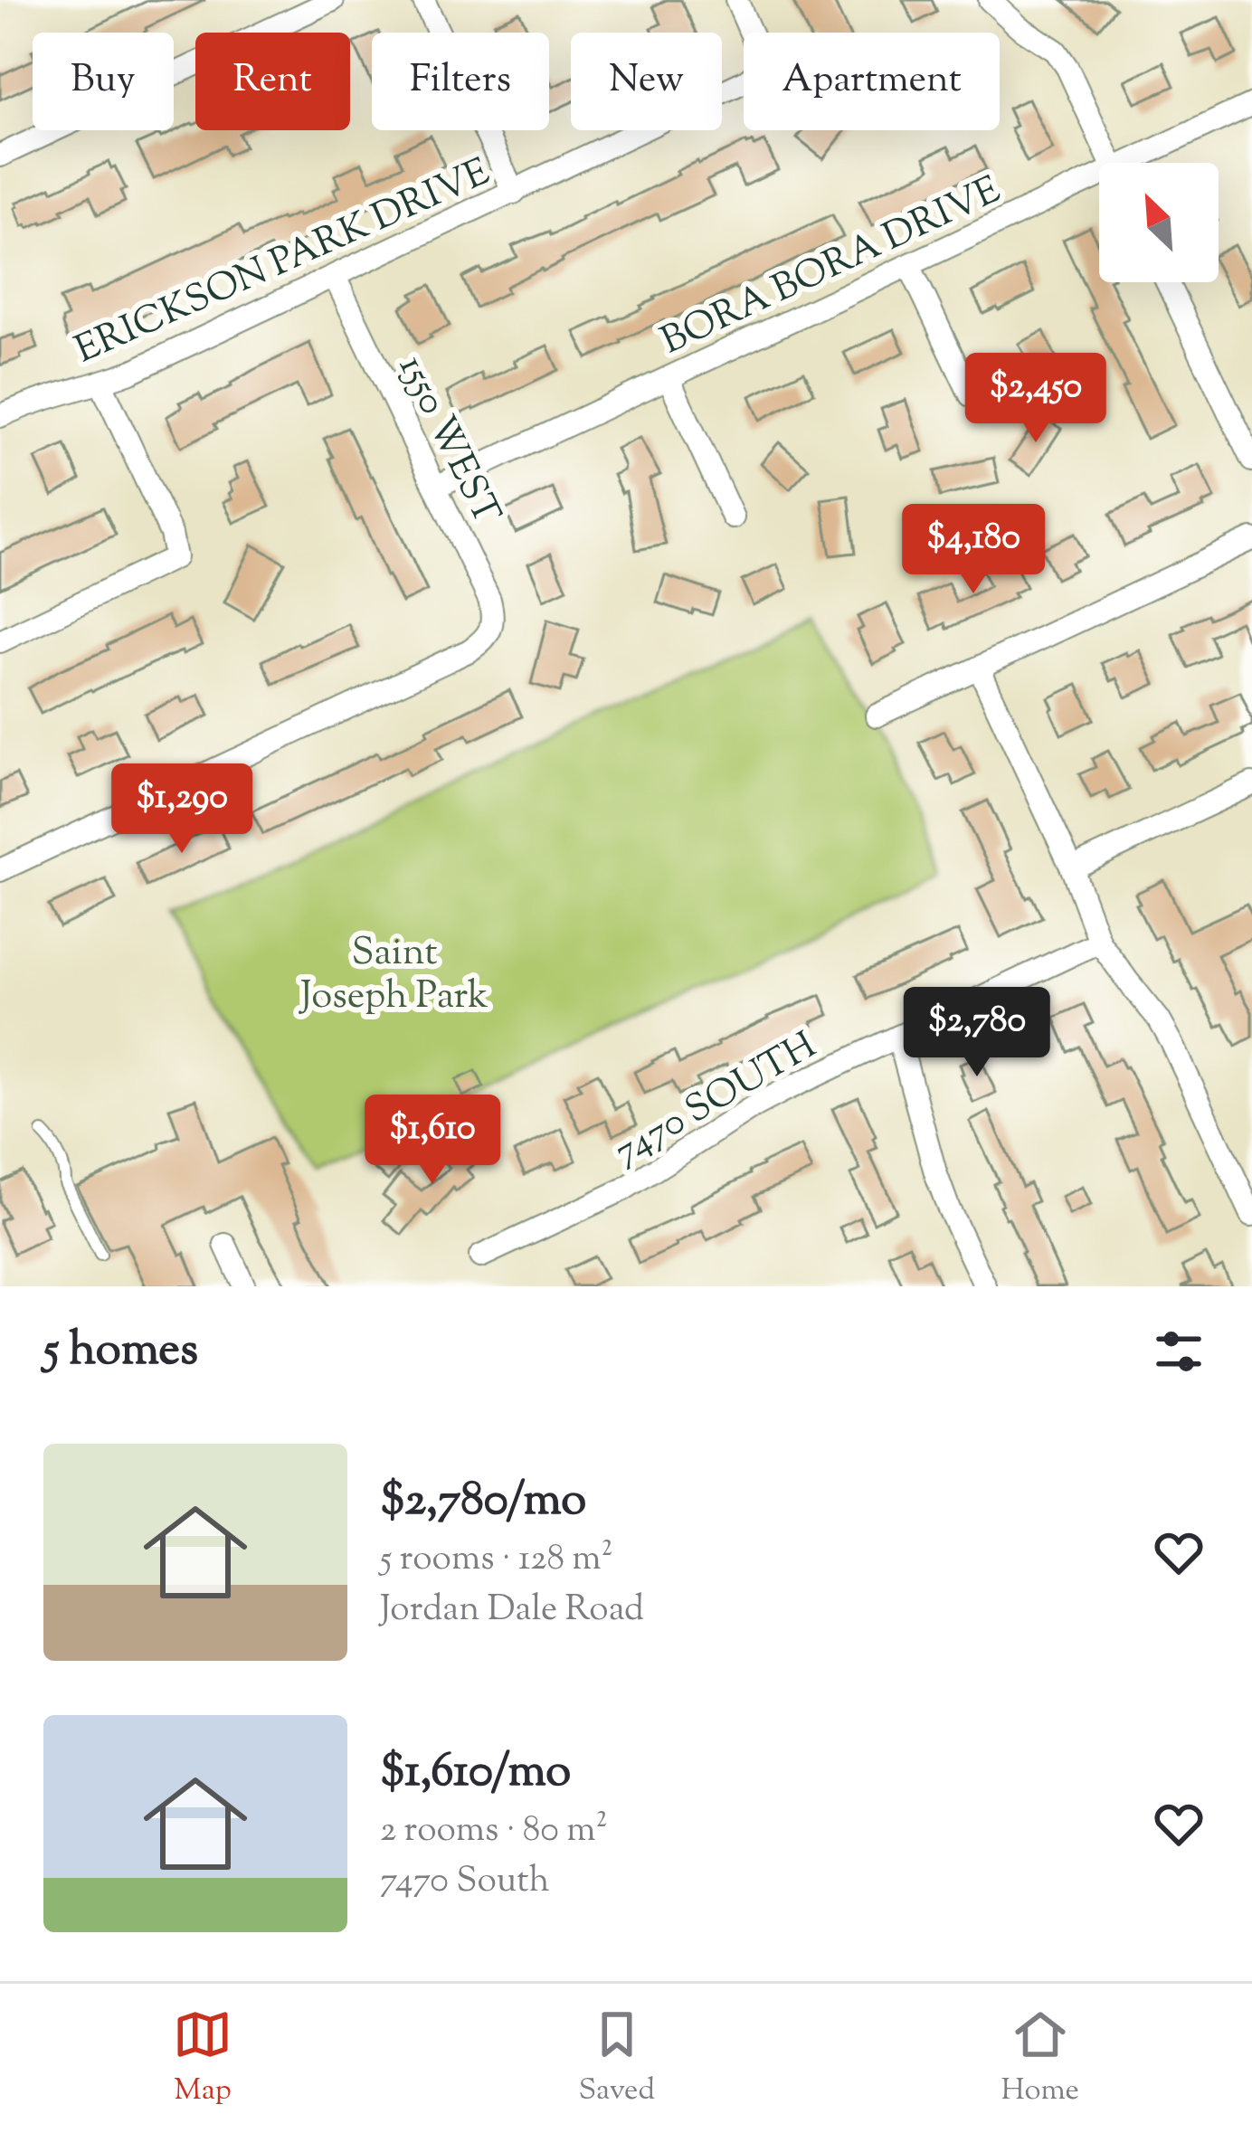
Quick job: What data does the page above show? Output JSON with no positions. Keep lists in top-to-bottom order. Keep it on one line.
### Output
{"streets":{"street":["ERICKSON PARK DRIVE","BORA BORA DRIVE","1550 WEST","7470 SOUTH"]},"crossings":[["ERICKSON PARK DRIVE","1550 WEST"],["BORA BORA DRIVE","1550 WEST"]],"parks":["Saint Joseph Park"],"north":"top left","page":{"chip":["Buy","Rent","Filters","New","Apartment"],"price":["$2,450","$4,180","$1,290","$2,780","$1,610"],"heading":"5 homes","list":[{"name":"$2,780/mo","note":"5 rooms · 128 m² · Jordan Dale Road"},{"name":"$1,610/mo","note":"2 rooms · 80 m² · 7470 South"}],"tabs":["Map","Saved","Home"]}}
